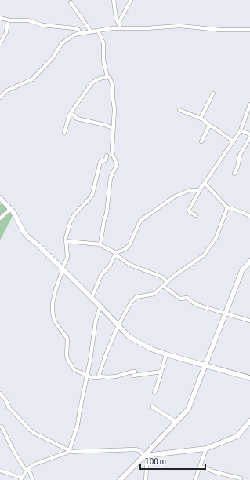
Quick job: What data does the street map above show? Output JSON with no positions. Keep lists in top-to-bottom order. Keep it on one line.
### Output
{"scale_bar":"100 m"}
